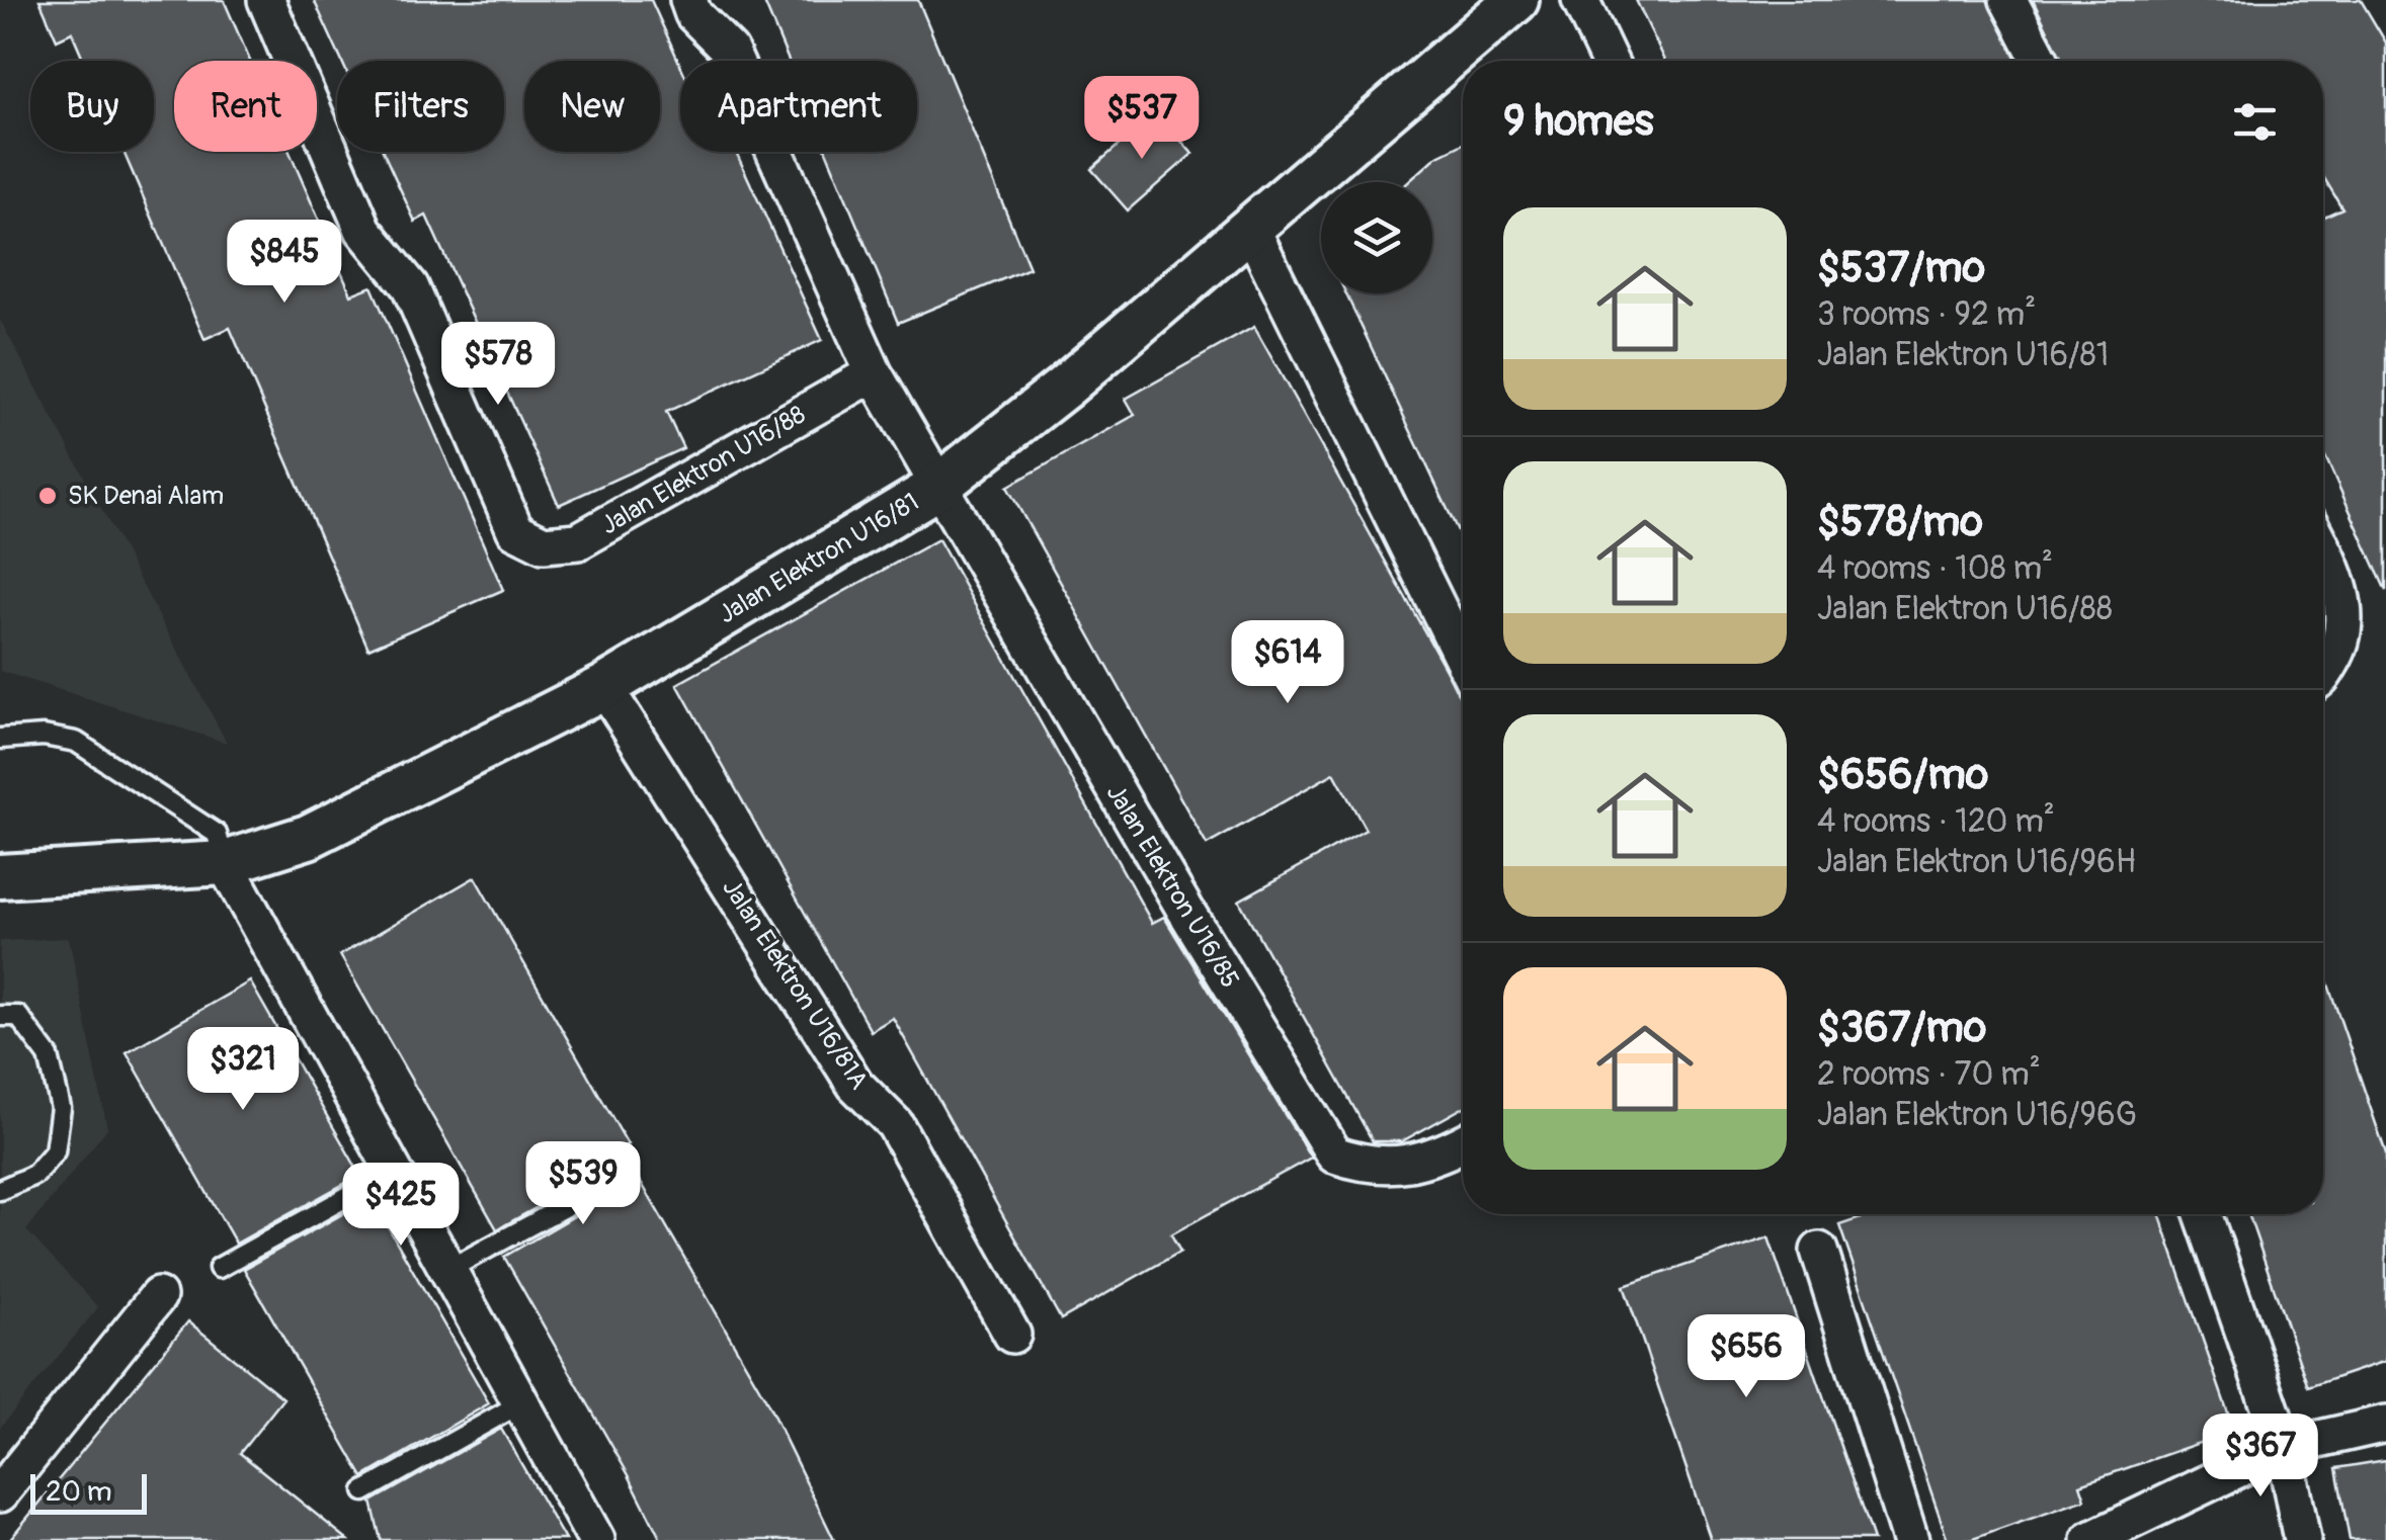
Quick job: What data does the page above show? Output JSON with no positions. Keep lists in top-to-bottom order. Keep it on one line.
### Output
{"streets":{"street":["Jalan Elektron U16/88","Jalan Elektron U16/81","Jalan Elektron U16/85","Jalan Elektron U16/81A"]},"crossings":[["Jalan Elektron U16/88","Jalan Elektron U16/85"],["Jalan Elektron U16/81","Jalan Elektron U16/85"],["Jalan Elektron U16/81","Jalan Elektron U16/81A"]],"places":["SK Denai Alam"],"scale_bar":"20 m","page":{"chip":["Buy","Rent","Filters","New","Apartment"],"heading":"9 homes","price":["$537","$845","$578","$614","$321","$539","$425","$656","$367"],"list":[{"name":"$537/mo","note":"3 rooms · 92 m² · Jalan Elektron U16/81"},{"name":"$578/mo","note":"4 rooms · 108 m² · Jalan Elektron U16/88"},{"name":"$656/mo","note":"4 rooms · 120 m² · Jalan Elektron U16/96H"},{"name":"$367/mo","note":"2 rooms · 70 m² · Jalan Elektron U16/96G"}],"scale":"20 m"}}
